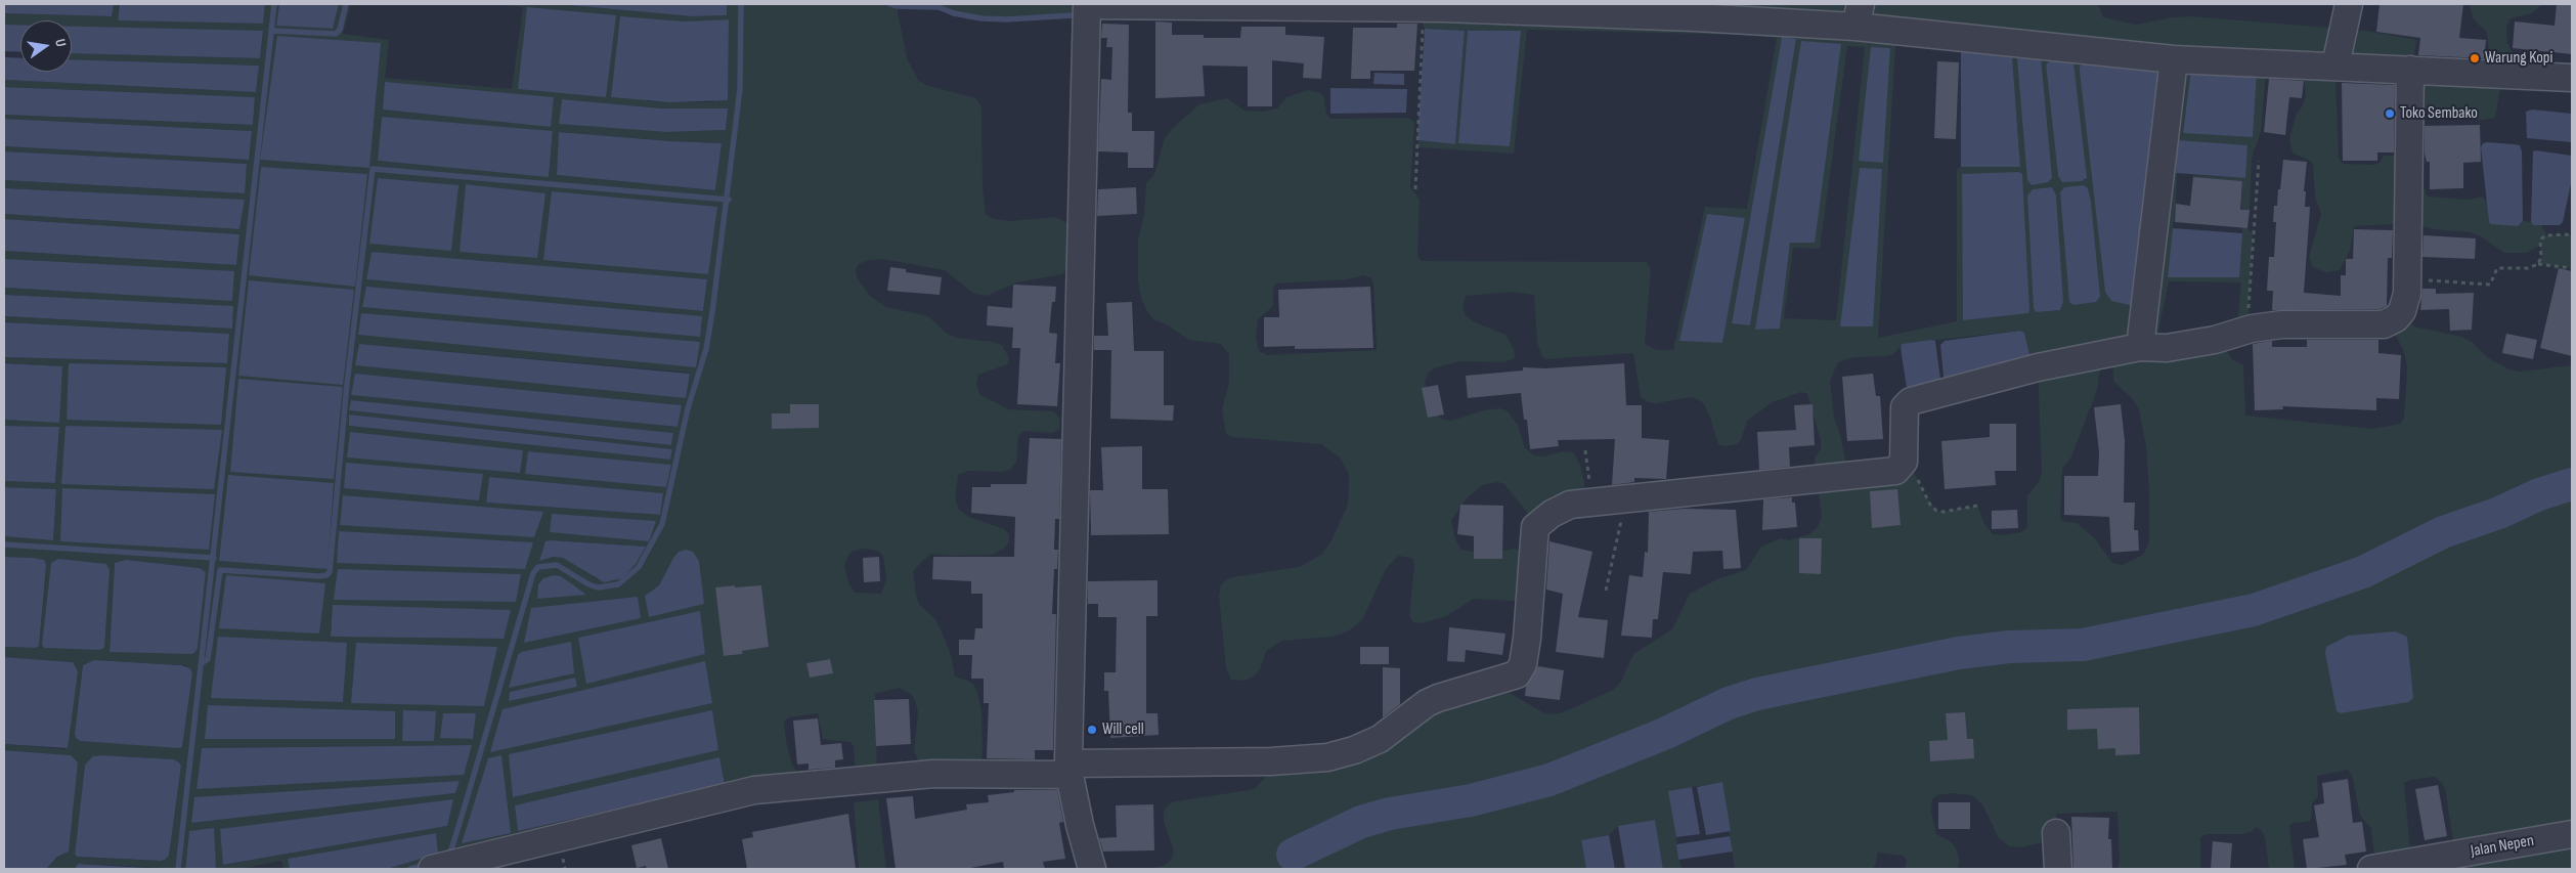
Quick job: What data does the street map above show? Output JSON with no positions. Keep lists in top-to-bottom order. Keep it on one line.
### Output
{"streets":{"street":["Jalan Nepen"]},"places":["Warung Kopi","Toko Sembako","Will cell"],"north":"right"}
